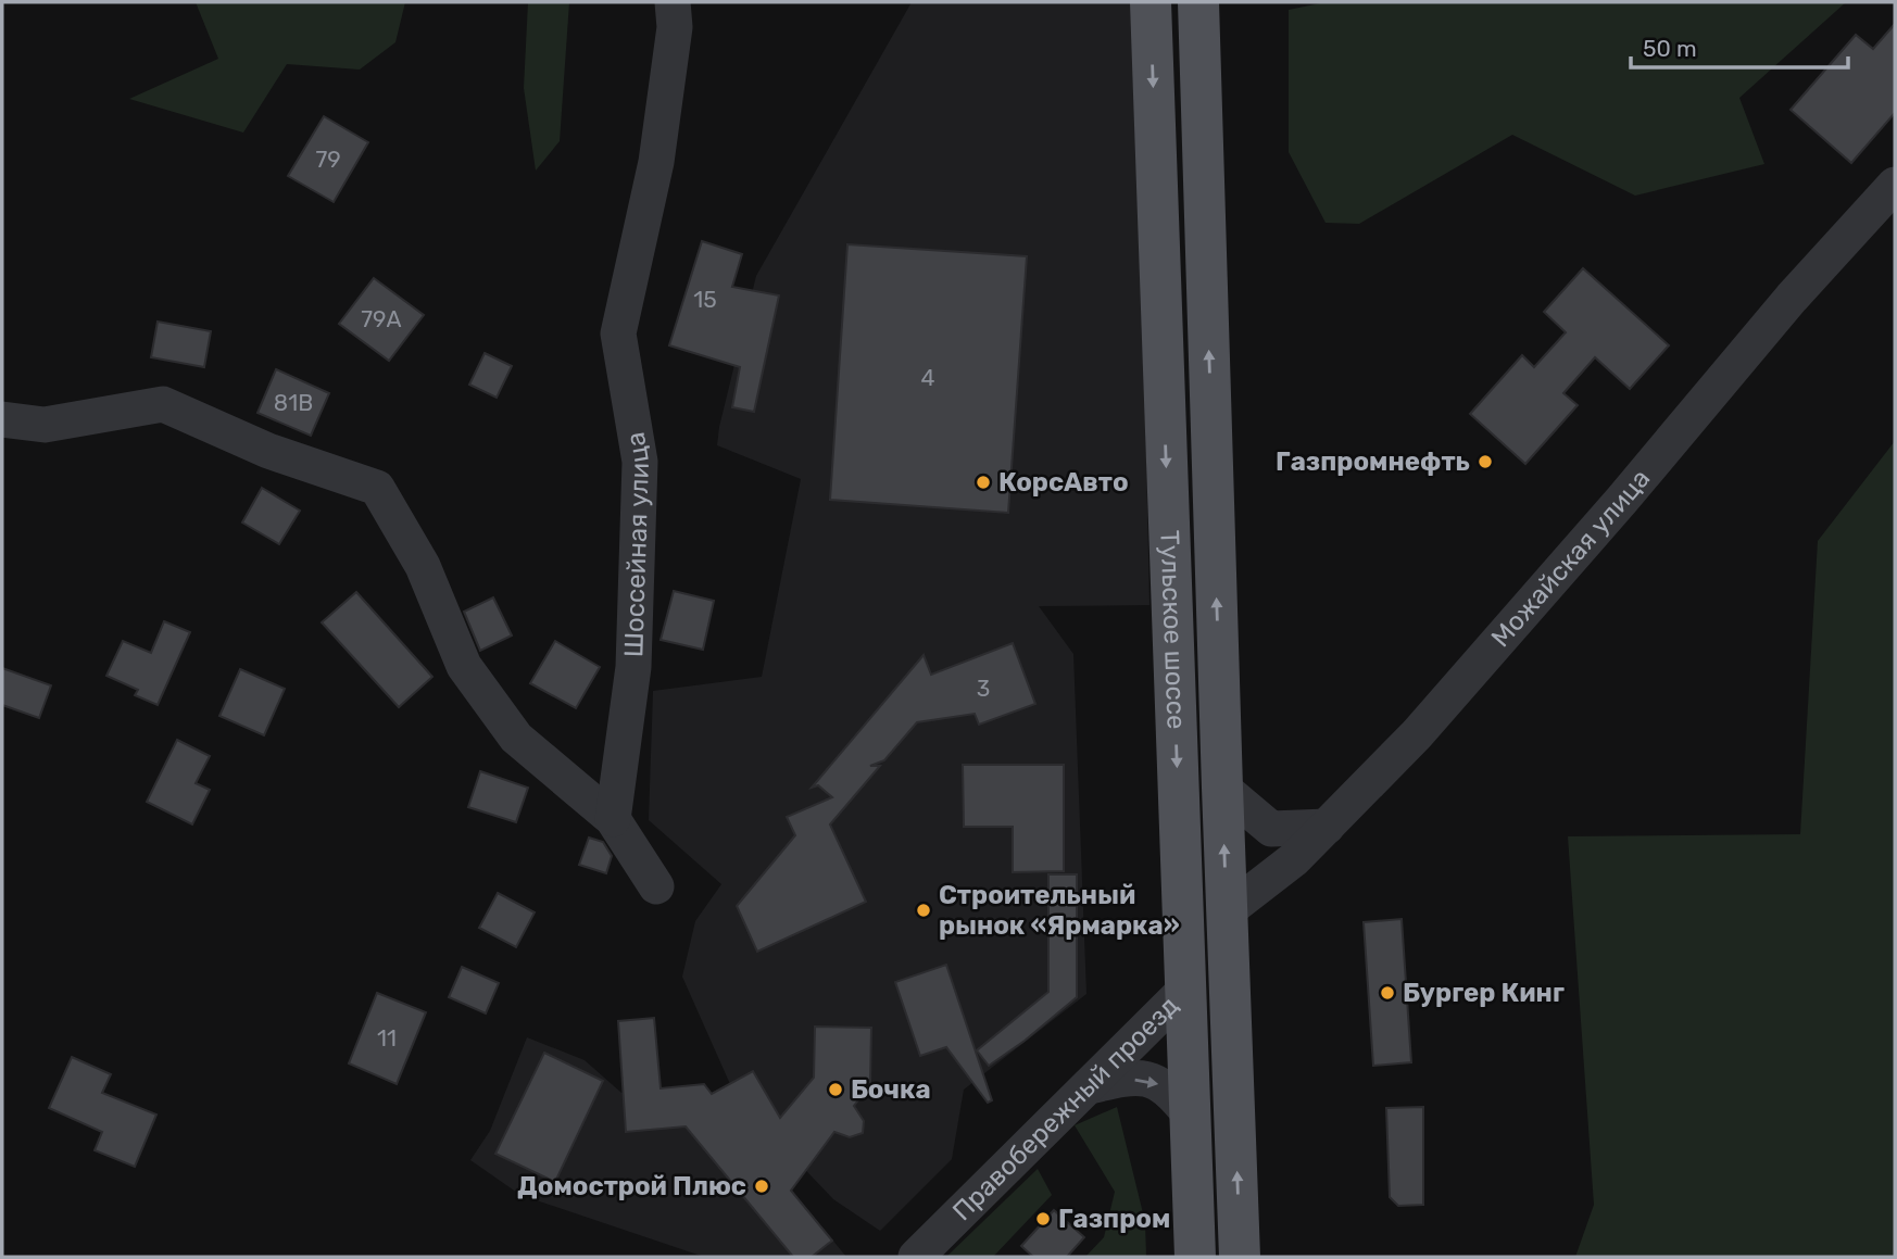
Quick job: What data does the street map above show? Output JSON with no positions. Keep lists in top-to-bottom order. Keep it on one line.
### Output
{"streets":{"main road":["Тульское шоссе"],"street":["Шоссейная улица","Можайская улица","Правобережный проезд"]},"crossings":[["Можайская улица","Тульское шоссе"],["Тульское шоссе","Правобережный проезд"]],"places":["Газпромнефть","КорсАвто","Строительный рынок «Ярмарка»","Бургер Кинг","Бочка","Домострой Плюс","Газпром"],"house_numbers":["79","15","79А","4","81В","3","11"],"scale_bar":"50 m"}
